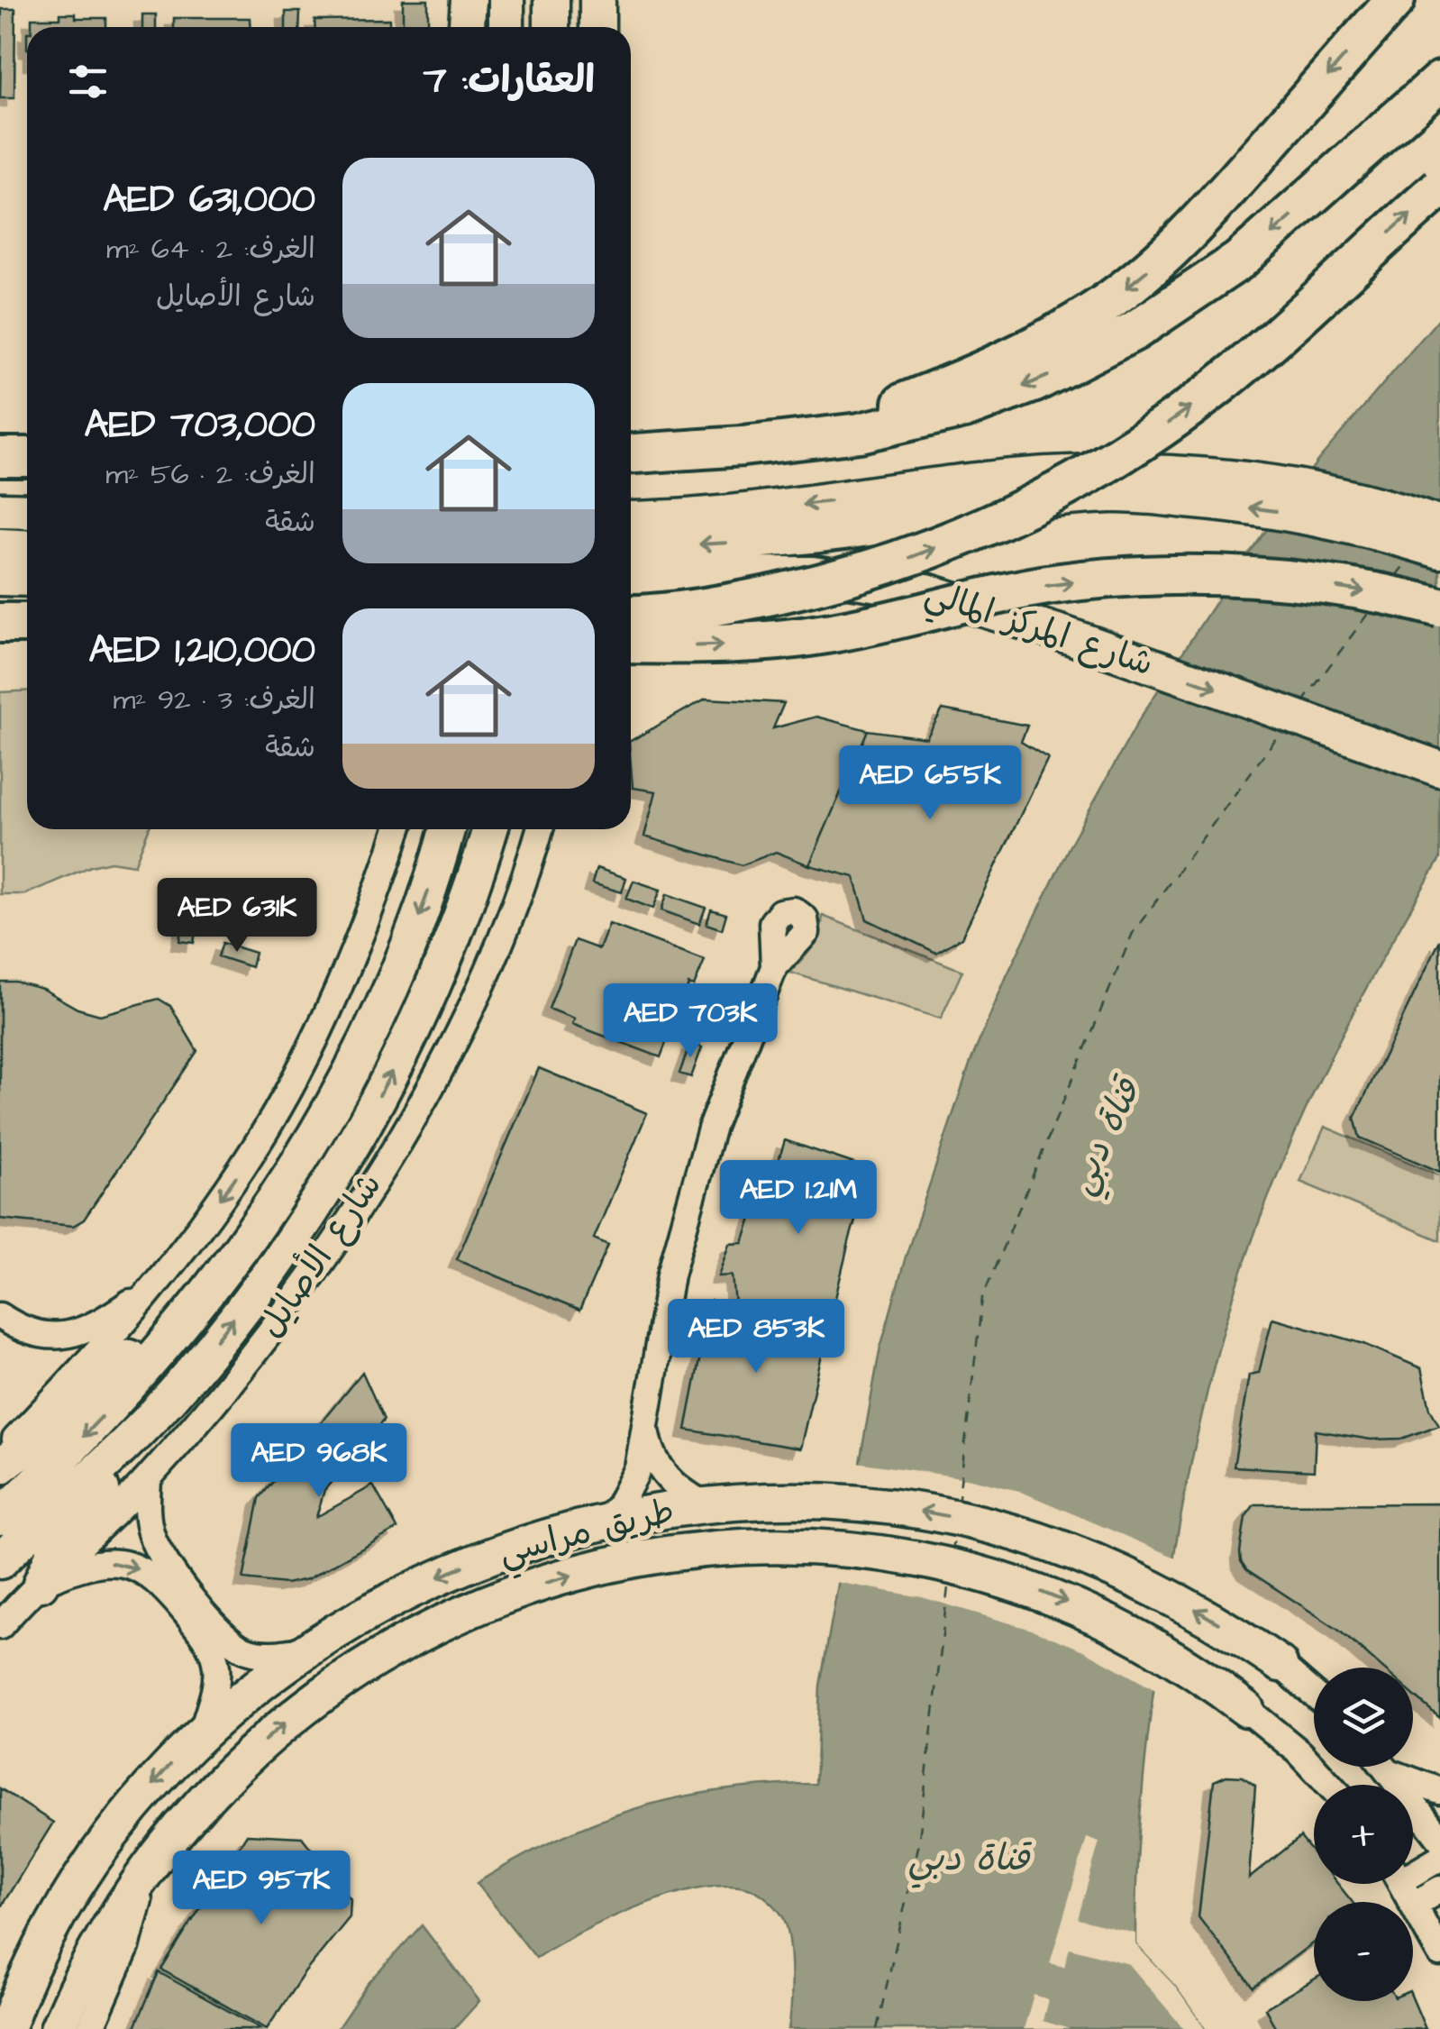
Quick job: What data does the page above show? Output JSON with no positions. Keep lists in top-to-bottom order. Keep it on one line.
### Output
{"streets":{"main road":["شارع المركز المالي","شارع الأصايل","طريق مراسي"]},"water":["قناة دبي"],"page":{"heading":"العقارات: 7","list":[{"name":"AED 631,000","note":"الغرف: 2 · 64 m² · شارع الأصايل"},{"name":"AED 703,000","note":"الغرف: 2 · 56 m² · شقة"},{"name":"AED 1,210,000","note":"الغرف: 3 · 92 m² · شقة"}],"price":["AED 655K","AED 631K","AED 703K","AED 1.21M","AED 853K","AED 968K","AED 957K"],"map_buttons":["+","−"]}}
